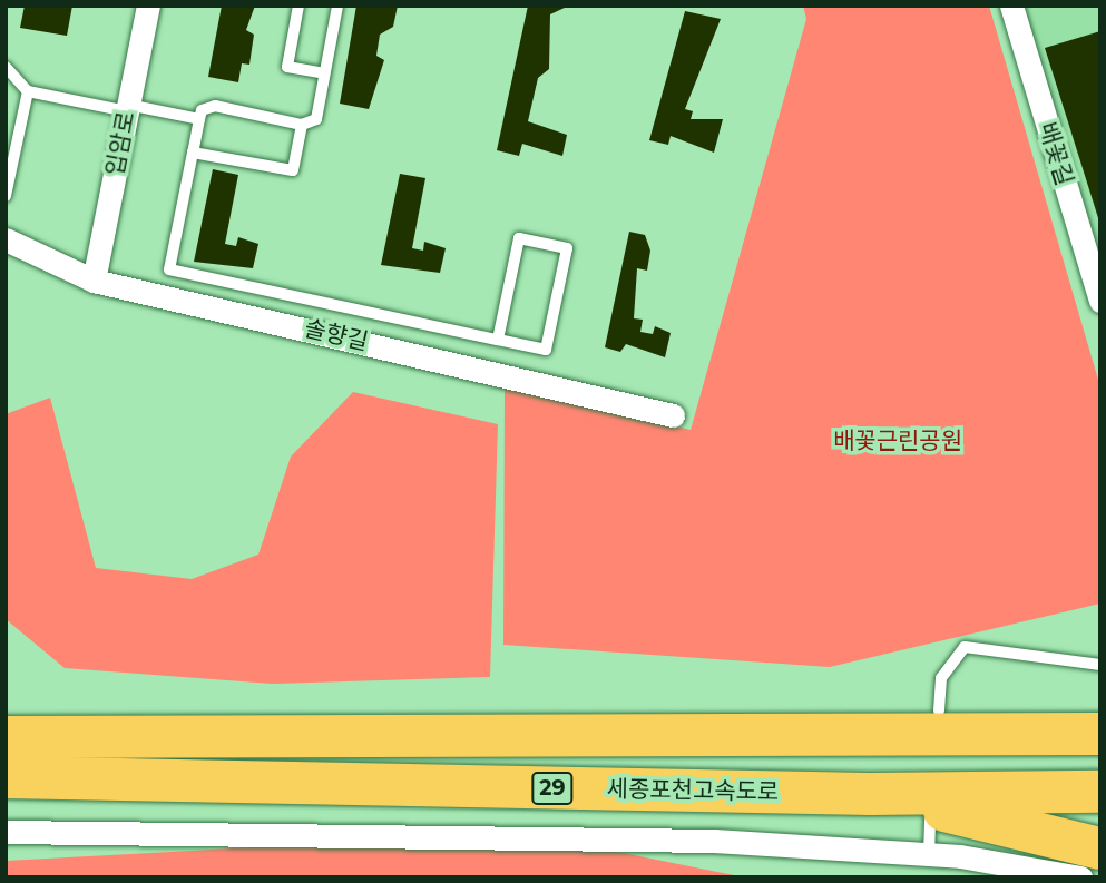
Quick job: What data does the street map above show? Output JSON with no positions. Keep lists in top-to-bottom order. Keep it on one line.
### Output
{"streets":{"highway":["29","세종포천고속도로"],"street":["입암로","배꽃길","솔향길"]},"crossings":[["입암로","솔향길"]],"parks":["배꽃근린공원"]}
